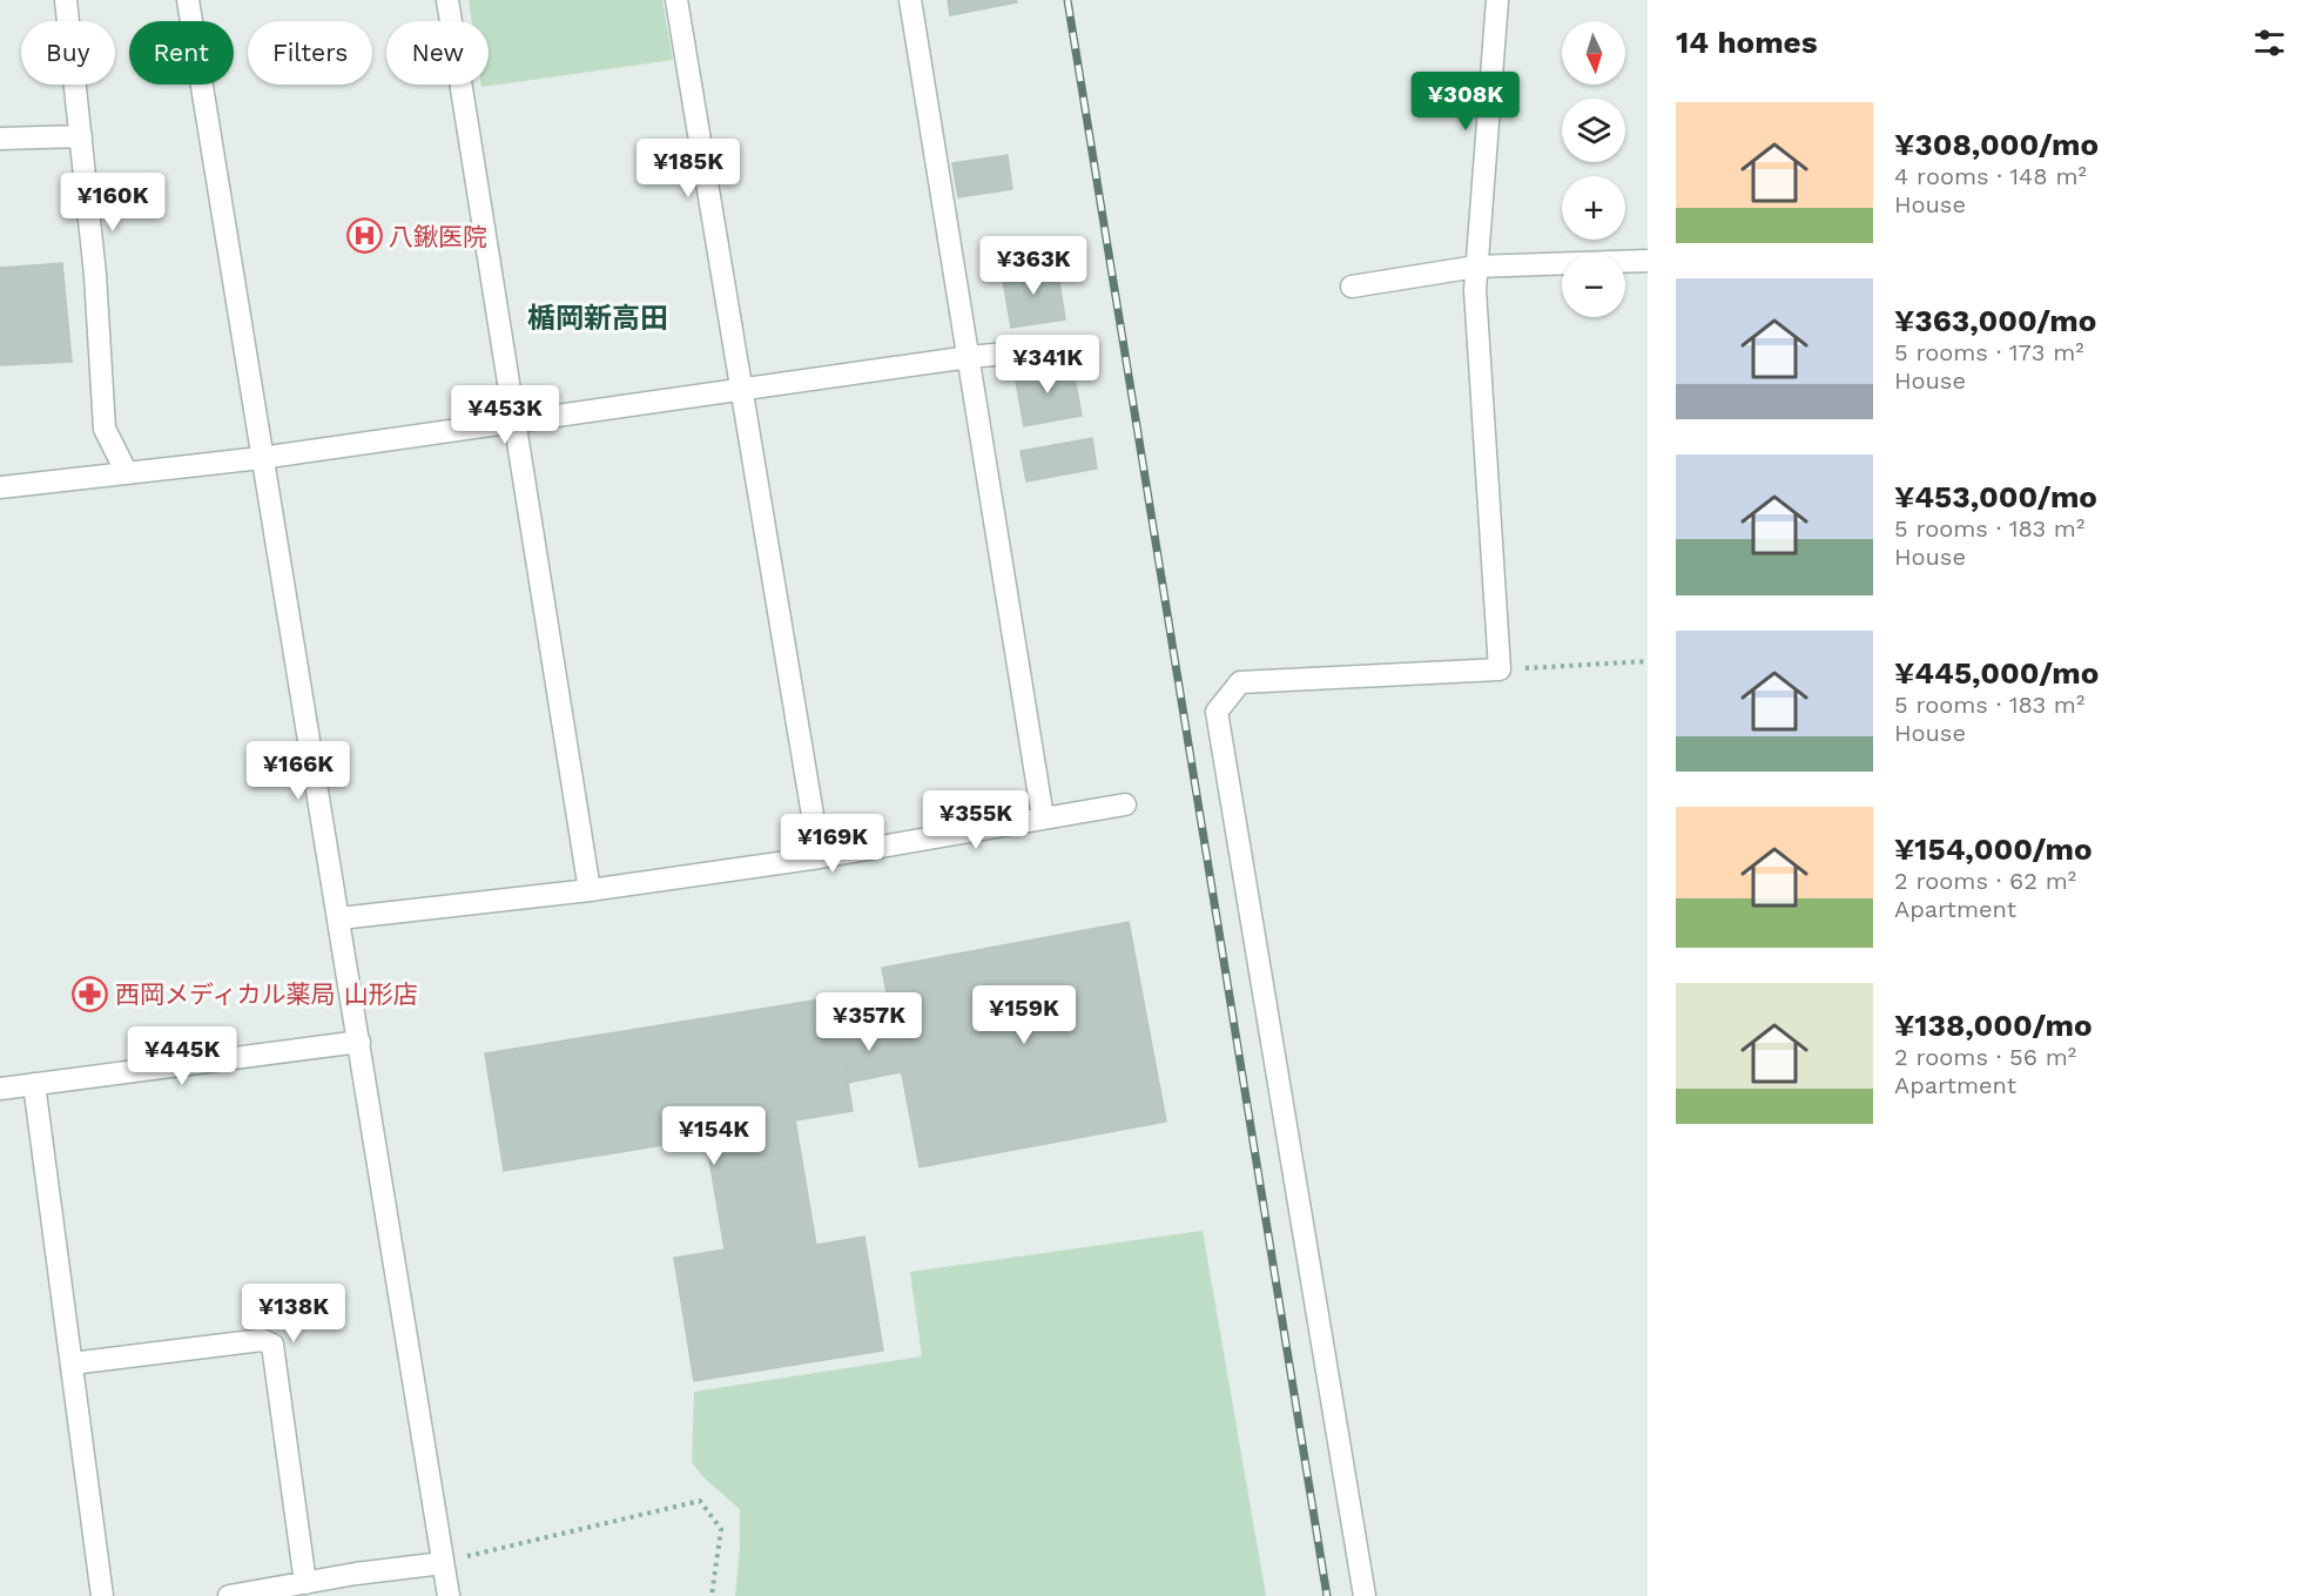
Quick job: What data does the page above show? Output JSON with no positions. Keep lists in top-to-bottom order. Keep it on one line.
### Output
{"districts":["楯岡新高田"],"places":{"hospital":["八鍬医院"],"pharmacy":["西岡メディカル薬局 山形店"]},"north":"bottom","page":{"heading":"14 homes","map_buttons":["+","−"],"chip":["Buy","Rent","Filters","New"],"price":["¥308K","¥185K","¥160K","¥363K","¥341K","¥453K","¥166K","¥355K","¥169K","¥159K","¥357K","¥445K","¥154K","¥138K"],"list":[{"name":"¥308,000/mo","note":"4 rooms · 148 m² · House"},{"name":"¥363,000/mo","note":"5 rooms · 173 m² · House"},{"name":"¥453,000/mo","note":"5 rooms · 183 m² · House"},{"name":"¥445,000/mo","note":"5 rooms · 183 m² · House"},{"name":"¥154,000/mo","note":"2 rooms · 62 m² · Apartment"},{"name":"¥138,000/mo","note":"2 rooms · 56 m² · Apartment"}]}}
